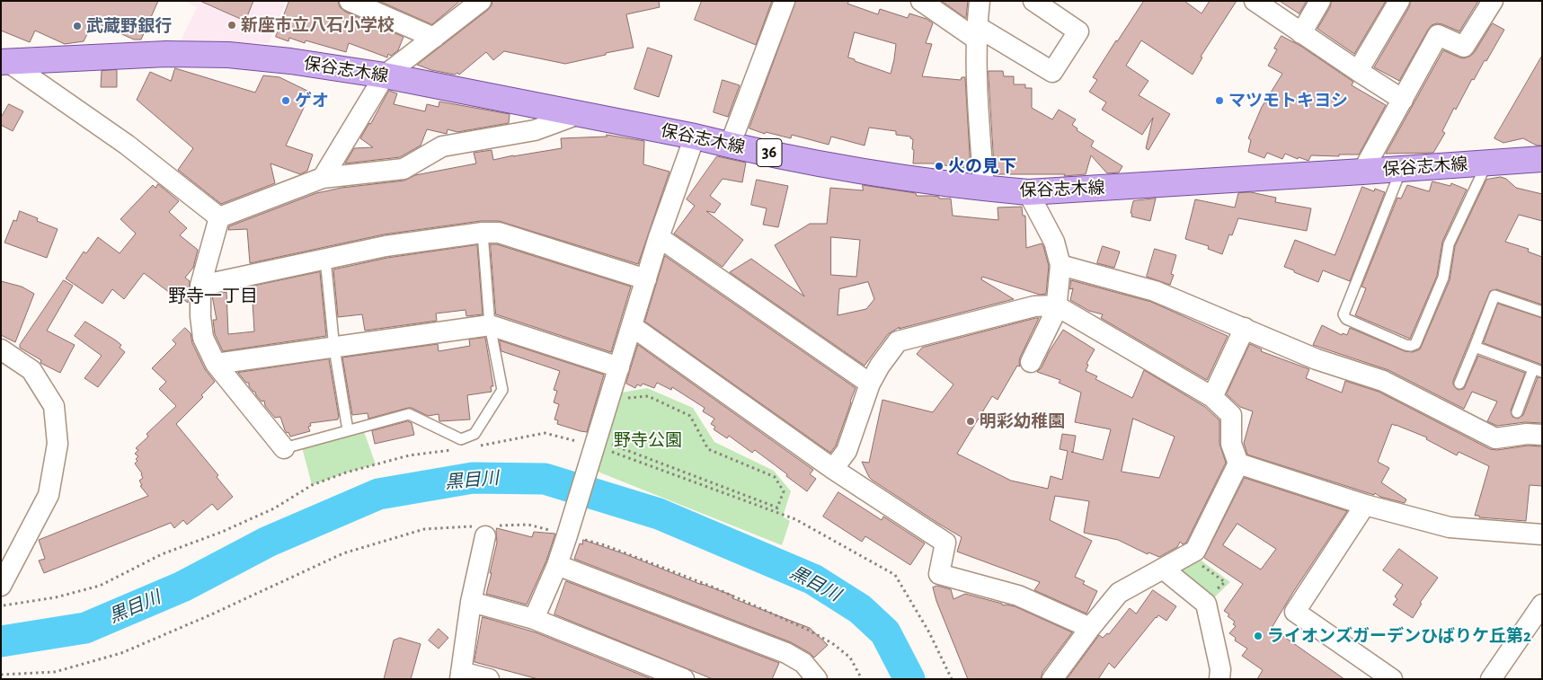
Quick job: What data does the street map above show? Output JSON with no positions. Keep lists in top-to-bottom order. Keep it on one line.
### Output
{"streets":{"main road":["保谷志木線","36"]},"districts":["野寺一丁目"],"water":["黒目川"],"parks":["野寺公園"],"places":["新座市立八石小学校","武蔵野銀行","ゲオ","マツモトキヨシ","火の見下","明彩幼稚園","ライオンズガーデンひばりケ丘第2"]}
